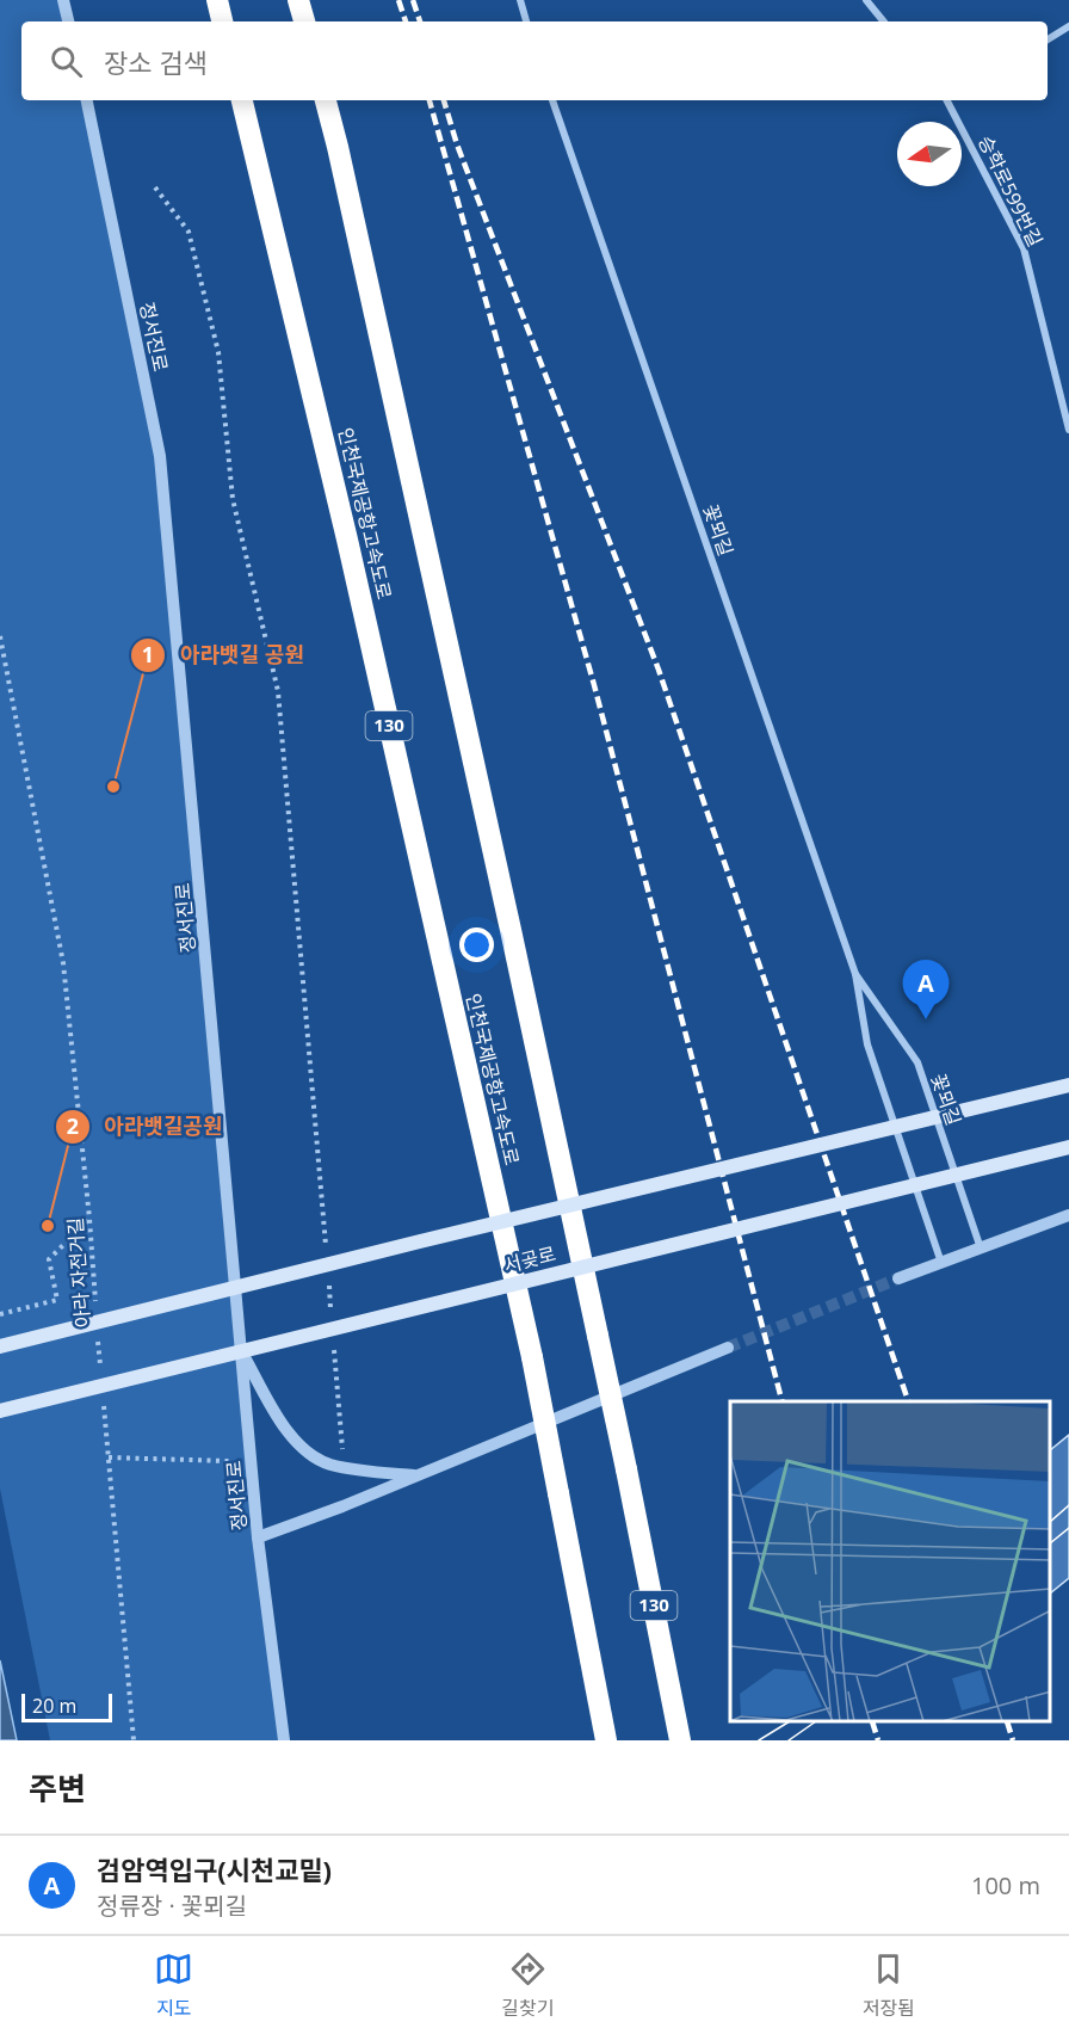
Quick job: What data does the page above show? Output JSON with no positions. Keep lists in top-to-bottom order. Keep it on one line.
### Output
{"streets":{"highway":["인천국제공항고속도로","130"],"main road":["서곶로"],"street":["승학로599번길","정서진로","꽃뫼길"],"path":["아라 자전거길"]},"places":["아라뱃길 공원","아라뱃길공원"],"scale_bar":"20 m","north":"left","page":{"search":"장소 검색","pins":"A","scale":"20 m","heading":"주변","list":[{"mark":"A","name":"검암역입구(시천교밑)","note":"정류장 · 꽃뫼길","value":"100 m"}],"nav":["지도","길찾기","저장됨"]}}
